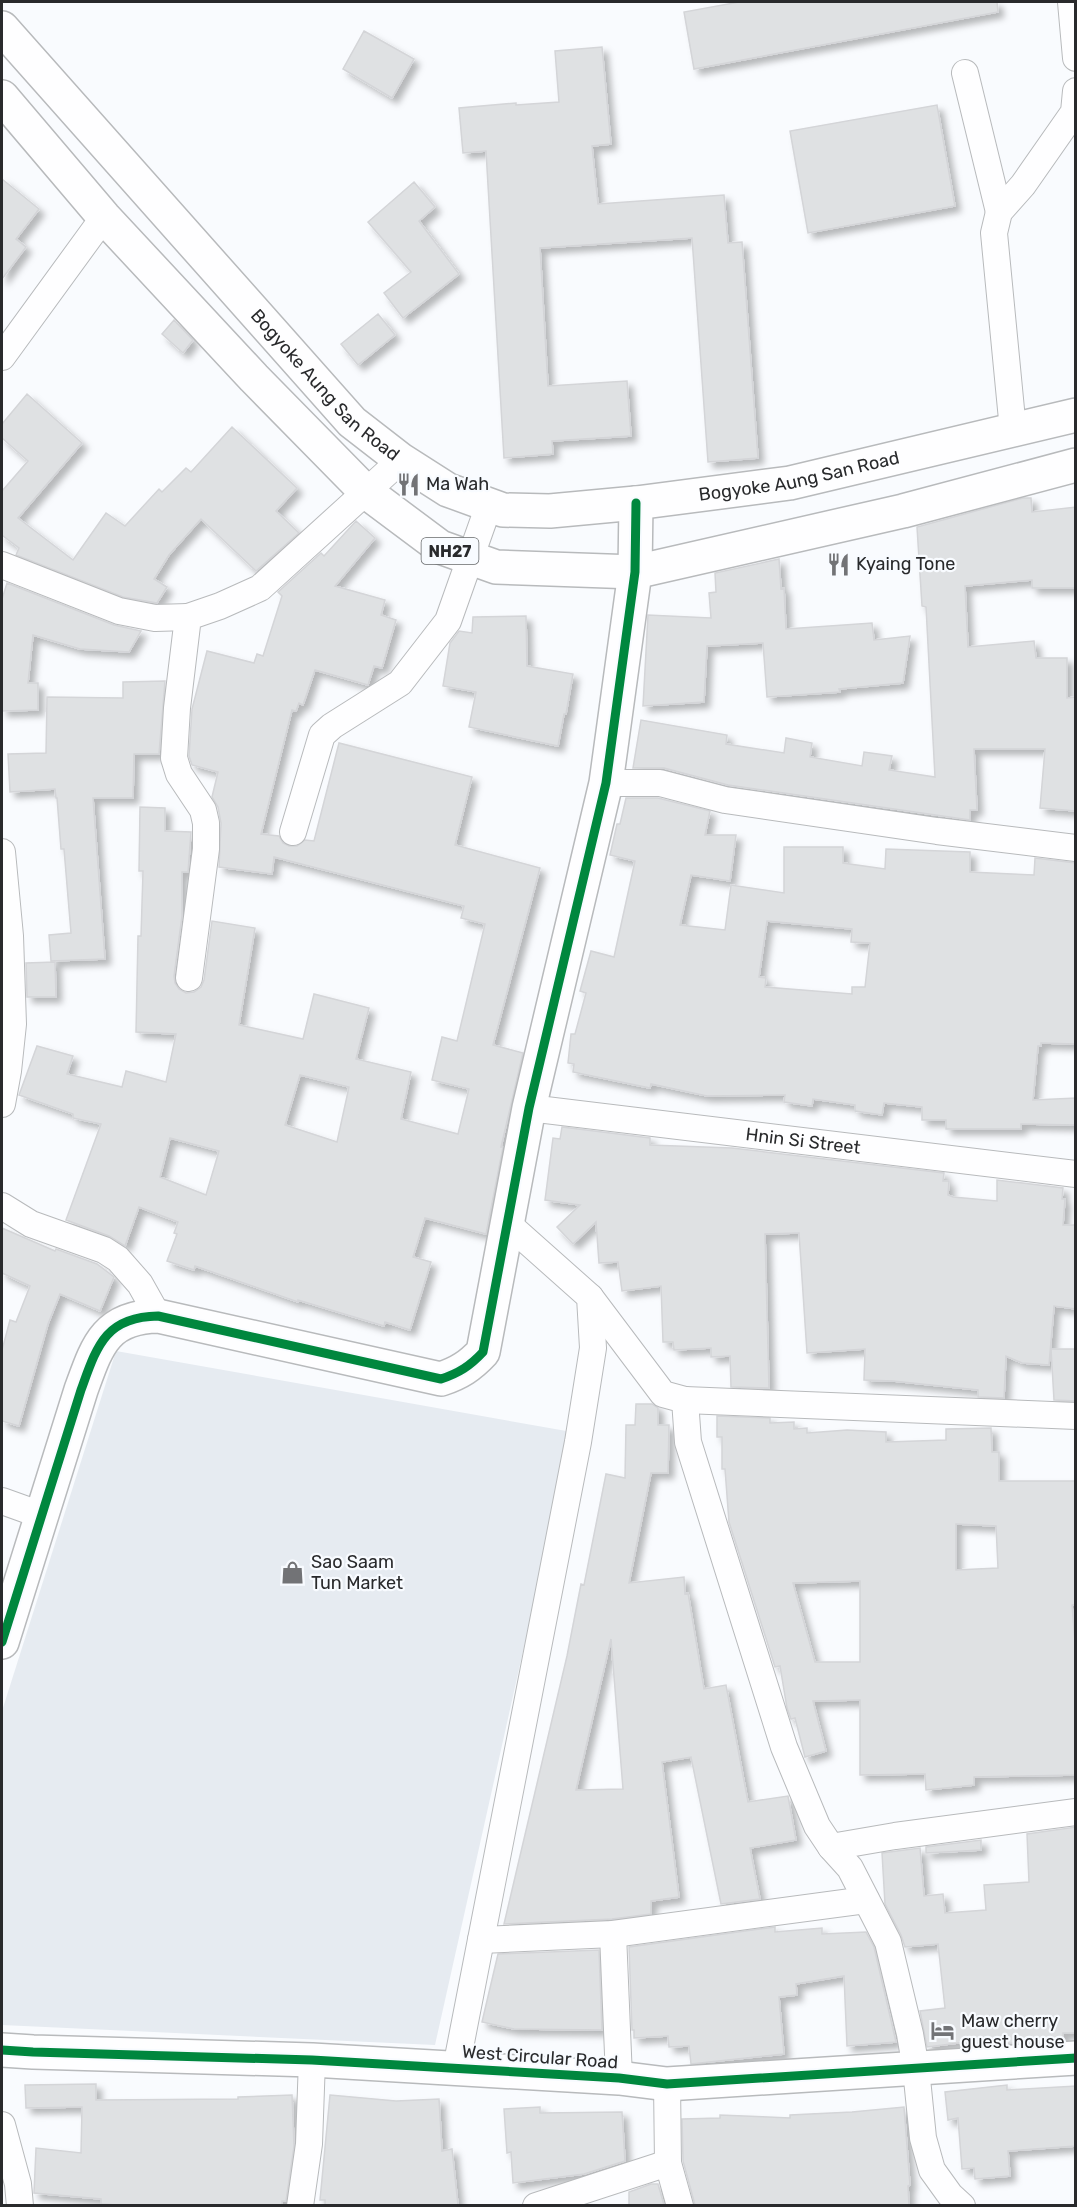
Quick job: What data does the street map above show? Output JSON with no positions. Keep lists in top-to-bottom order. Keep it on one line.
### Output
{"streets":{"main road":["Bogyoke Aung San Road","NH27","West Circular Road"],"street":["Hnin Si Street"]},"places":{"restaurant":["Ma Wah","Kyaing Tone"],"shop":["Sao Saam Tun Market"],"hotel":["Maw cherry guest house"]}}
